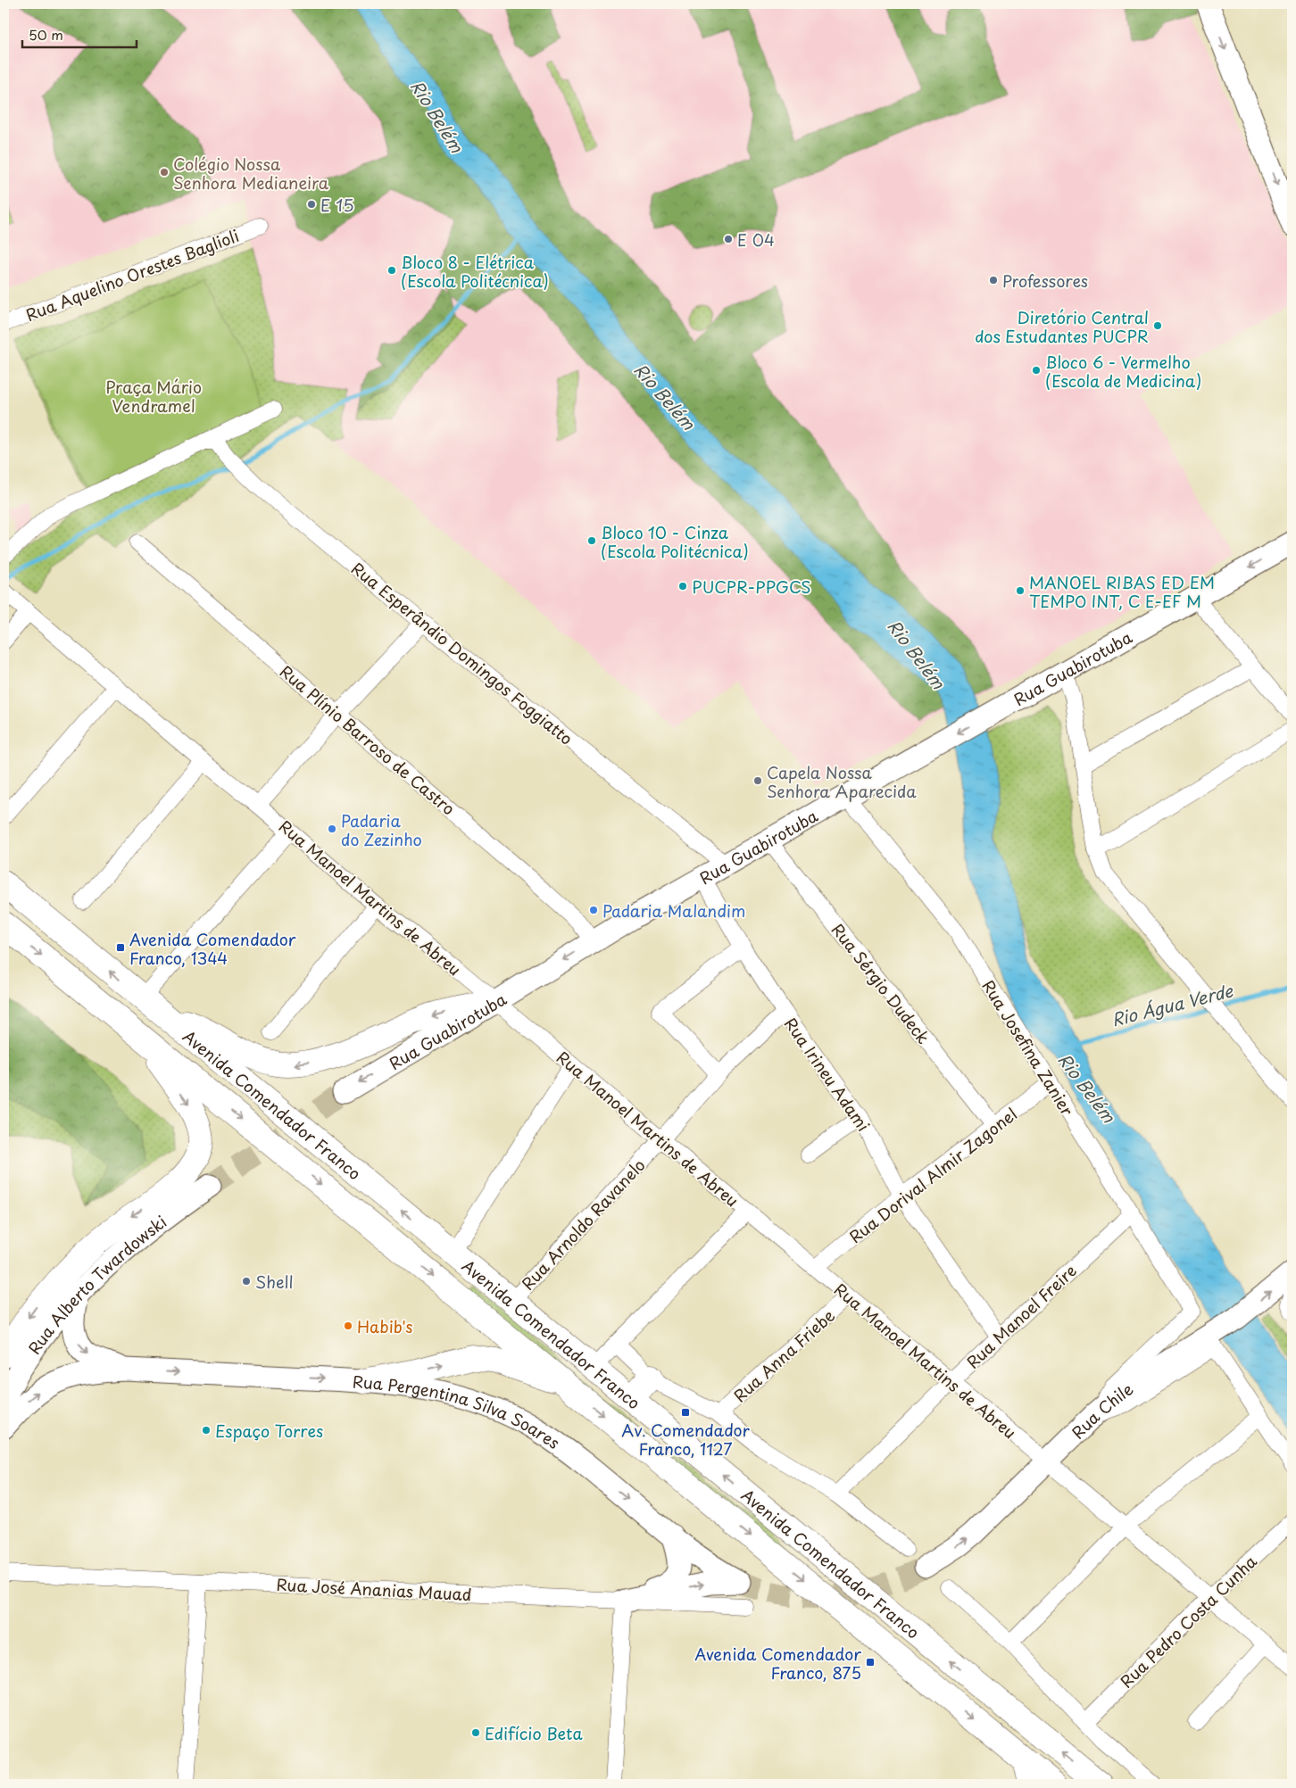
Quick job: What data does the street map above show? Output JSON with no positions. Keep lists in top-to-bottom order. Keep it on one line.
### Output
{"streets":{"highway":["Avenida Comendador Franco"],"main road":["Rua Guabirotuba","Rua Alberto Twardowski","Rua Chile","Rua Pergentina Silva Soares"],"street":["Rua Aquelino Orestes Baglioli","Rua Esperândio Domingos Foggiatto","Rua Plínio Barroso de Castro","Rua Manoel Martins de Abreu","Rua Sérgio Dudeck","Rua Josefina Zanier","Rua Irineu Adami","Rua Dorival Almir Zagonel","Rua Arnoldo Ravanelo","Rua Manoel Freire","Rua Anna Friebe","Rua José Ananias Mauad","Rua Pedro Costa Cunha"]},"crossings":[["Rua Esperândio Domingos Foggiatto","Rua Guabirotuba"],["Rua Guabirotuba","Rua Plínio Barroso de Castro"],["Rua Guabirotuba","Rua Manoel Martins de Abreu"],["Rua Guabirotuba","Rua Sérgio Dudeck"],["Rua Guabirotuba","Rua Josefina Zanier"],["Rua Guabirotuba","Rua Irineu Adami"],["Rua Manoel Martins de Abreu","Rua Dorival Almir Zagonel"],["Rua Manoel Martins de Abreu","Rua Arnoldo Ravanelo"],["Rua Manoel Martins de Abreu","Rua Manoel Freire"],["Rua Manoel Martins de Abreu","Rua Anna Friebe"],["Rua Manoel Martins de Abreu","Rua Chile"],["Rua Manoel Martins de Abreu","Rua Pedro Costa Cunha"],["Rua Sérgio Dudeck","Rua Dorival Almir Zagonel"],["Rua Josefina Zanier","Rua Dorival Almir Zagonel"],["Rua Josefina Zanier","Rua Manoel Freire"],["Rua Josefina Zanier","Rua Chile"],["Rua Irineu Adami","Rua Dorival Almir Zagonel"],["Rua Irineu Adami","Rua Arnoldo Ravanelo"],["Rua Irineu Adami","Rua Manoel Freire"],["Avenida Comendador Franco","Rua Arnoldo Ravanelo"],["Avenida Comendador Franco","Rua Manoel Freire"],["Avenida Comendador Franco","Rua Anna Friebe"],["Rua Alberto Twardowski","Rua Pergentina Silva Soares"],["Rua Pergentina Silva Soares","Rua José Ananias Mauad"]],"one_way":["Rua Guabirotuba","Rua Chile"],"water":["Rio Belém","Rio Água Verde"],"parks":["Praça Mário Vendramel"],"places":{"other":["Colégio Nossa Senhora Medianeira","E 15","E 04","Bloco 8 - Elétrica (Escola Politécnica)","Professores","Diretório Central dos Estudantes PUCPR","Bloco 6 - Vermelho (Escola de Medicina)","Bloco 10 - Cinza (Escola Politécnica)","PUCPR-PPGCS","MANOEL RIBAS ED EM TEMPO INT, C E-EF M","Capela Nossa Senhora Aparecida","Padaria do Zezinho","Padaria Malandim","Shell","Habib's","Espaço Torres","Edifício Beta"],"transit":["Avenida Comendador Franco, 1344","Av. Comendador Franco, 1127","Avenida Comendador Franco, 875"]},"scale_bar":"50 m"}
